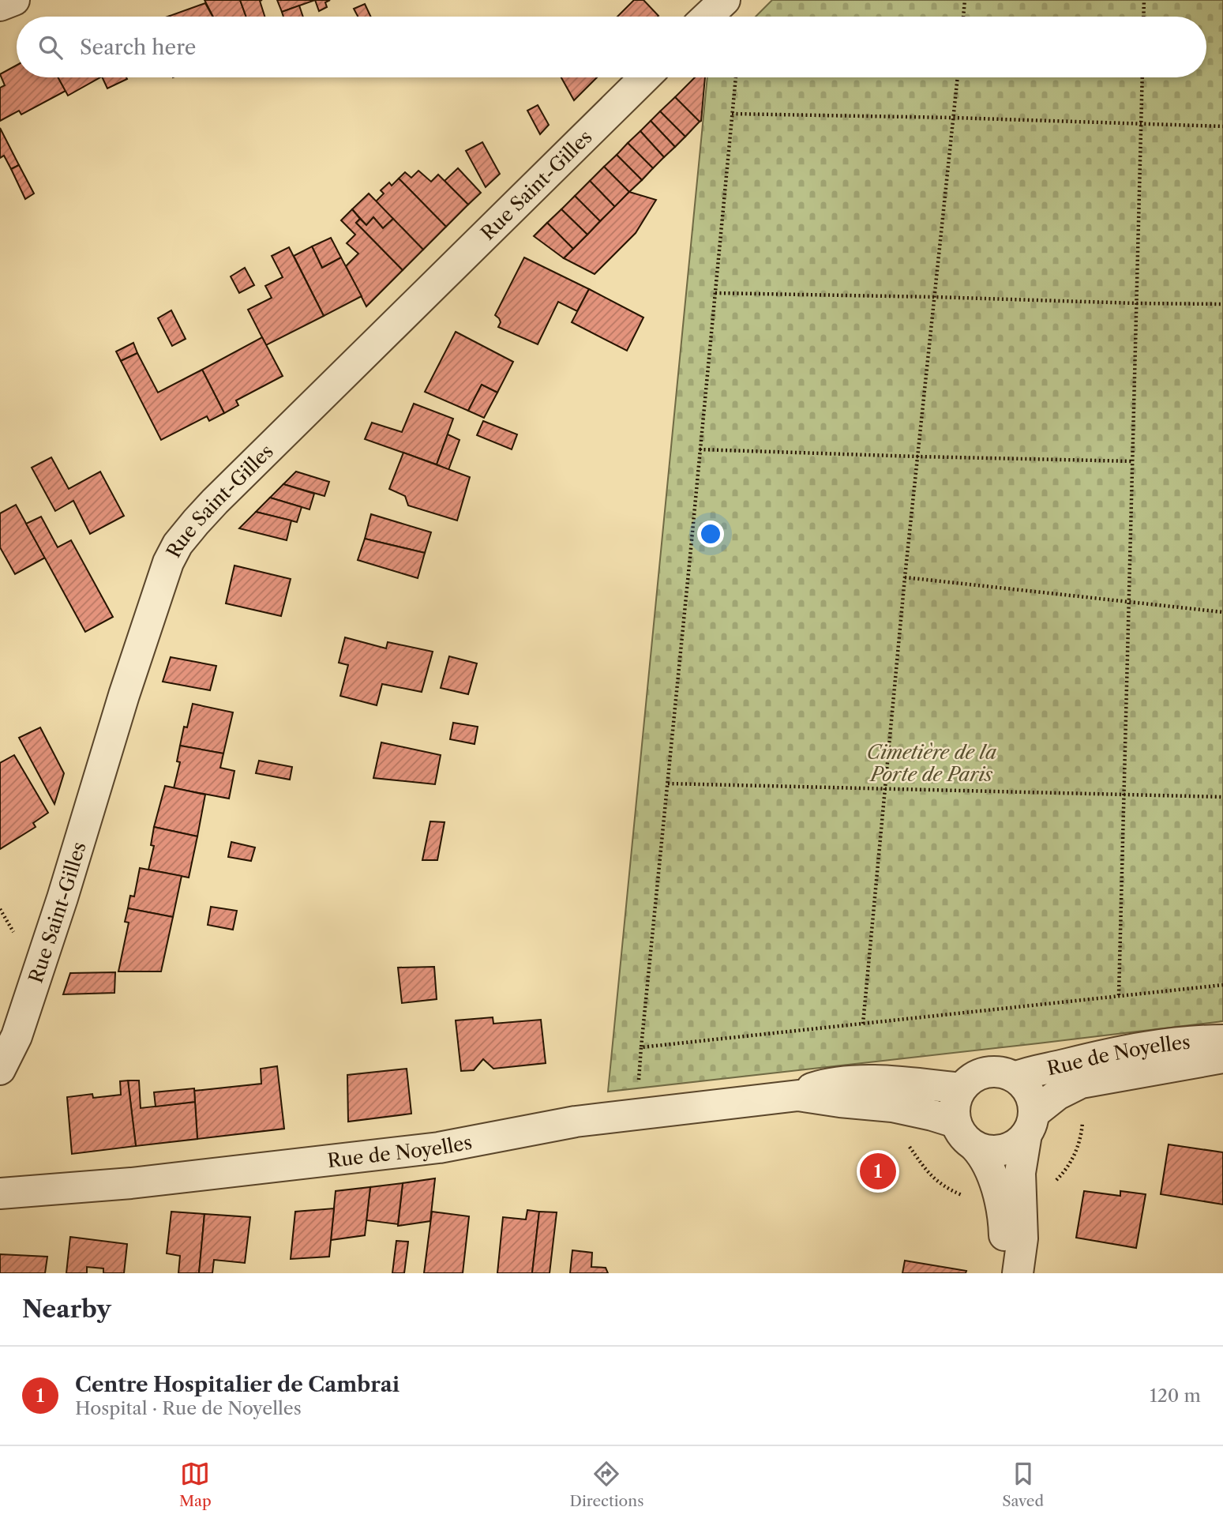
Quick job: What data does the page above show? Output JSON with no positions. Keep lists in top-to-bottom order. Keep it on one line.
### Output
{"streets":{"street":["Rue Saint-Gilles","Rue de Noyelles"]},"parks":["Cimetière de la Porte de Paris"],"page":{"search":"Search here","pins":"1","heading":"Nearby","list":[{"mark":"1","name":"Centre Hospitalier de Cambrai","note":"Hospital · Rue de Noyelles","value":"120 m"}],"nav":["Map","Directions","Saved"]}}
